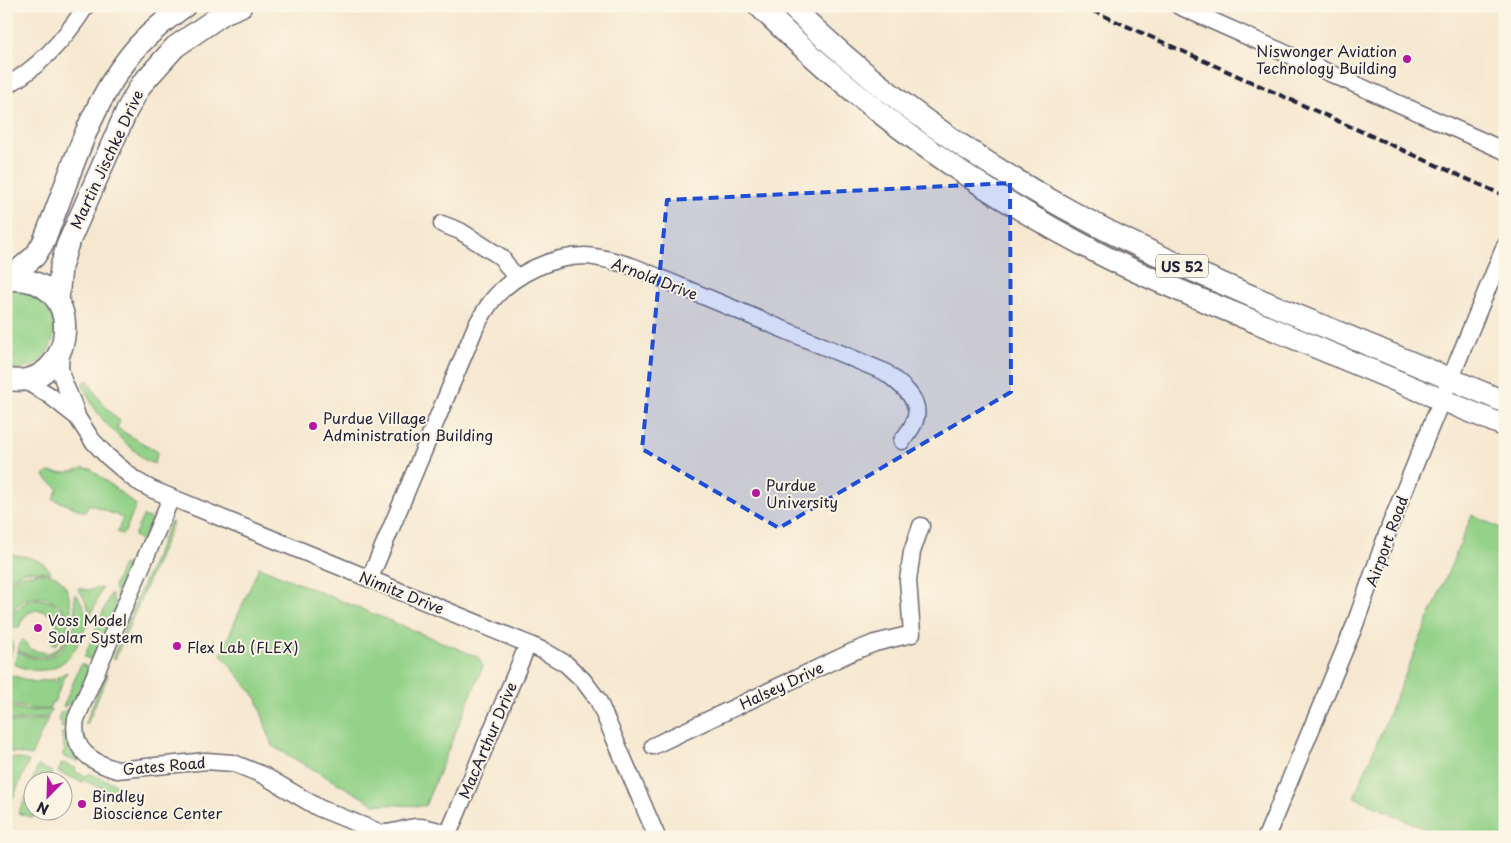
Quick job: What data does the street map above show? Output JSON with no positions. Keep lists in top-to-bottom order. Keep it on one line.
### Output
{"streets":{"main road":["Martin Jischke Drive","US 52"],"street":["Arnold Drive","Airport Road","Nimitz Drive","Halsey Drive","MacArthur Drive","Gates Road"]},"crossings":[["Martin Jischke Drive","Nimitz Drive"],["US 52","Airport Road"],["Arnold Drive","Nimitz Drive"],["Nimitz Drive","MacArthur Drive"],["Nimitz Drive","Gates Road"],["MacArthur Drive","Gates Road"]],"places":["Niswonger Aviation Technology Building","Purdue Village Administration Building","Purdue University","Voss Model Solar System","Flex Lab (FLEX)","Bindley Bioscience Center"],"north":"bottom left"}
